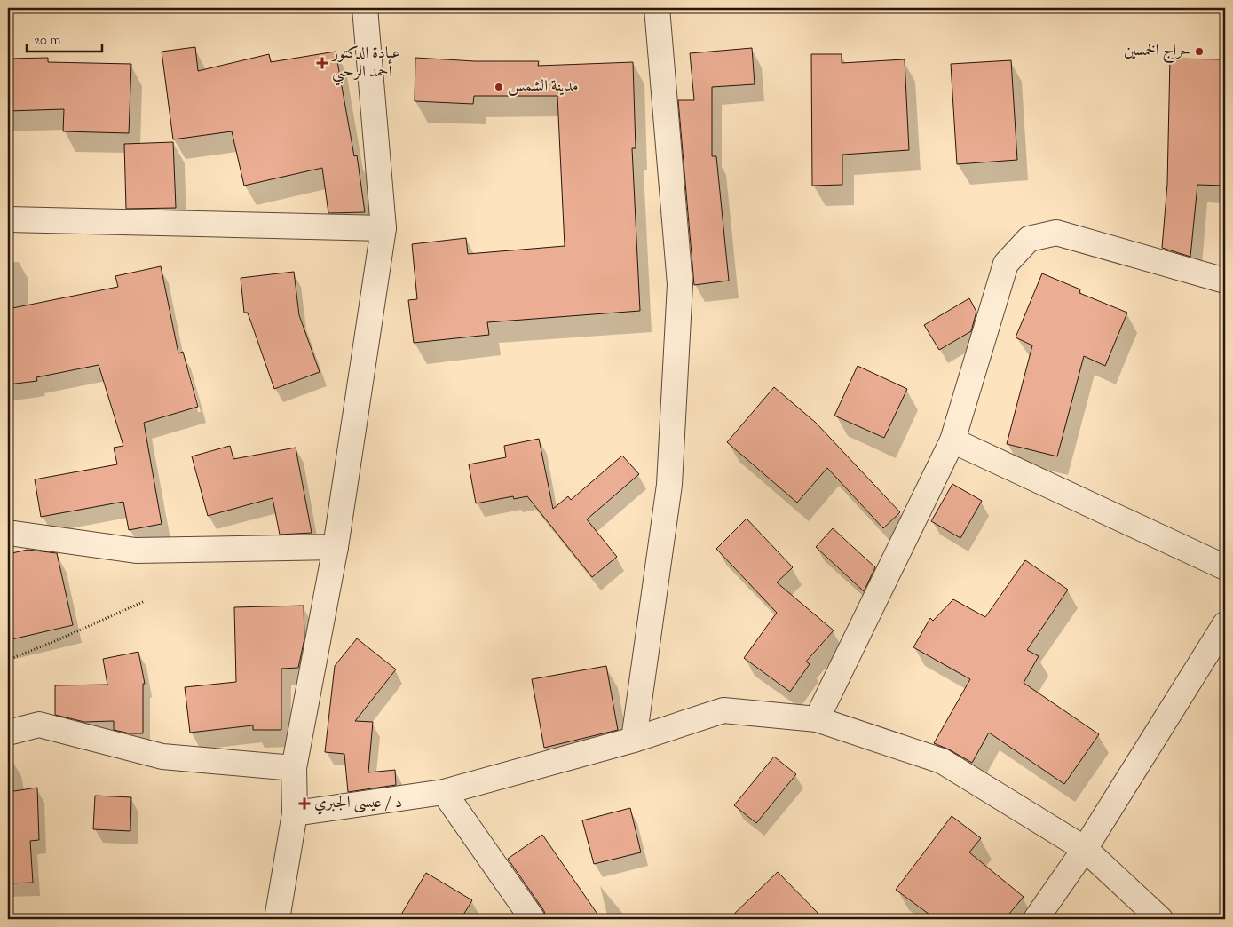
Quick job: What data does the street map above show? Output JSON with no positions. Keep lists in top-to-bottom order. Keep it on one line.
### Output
{"places":{"other":["حراج الخمسين","مدينة الشمس"],"health":["عيادة الدكتور أحمد الرحبي","د / عيسى الجبري"]},"scale_bar":"20 m"}
